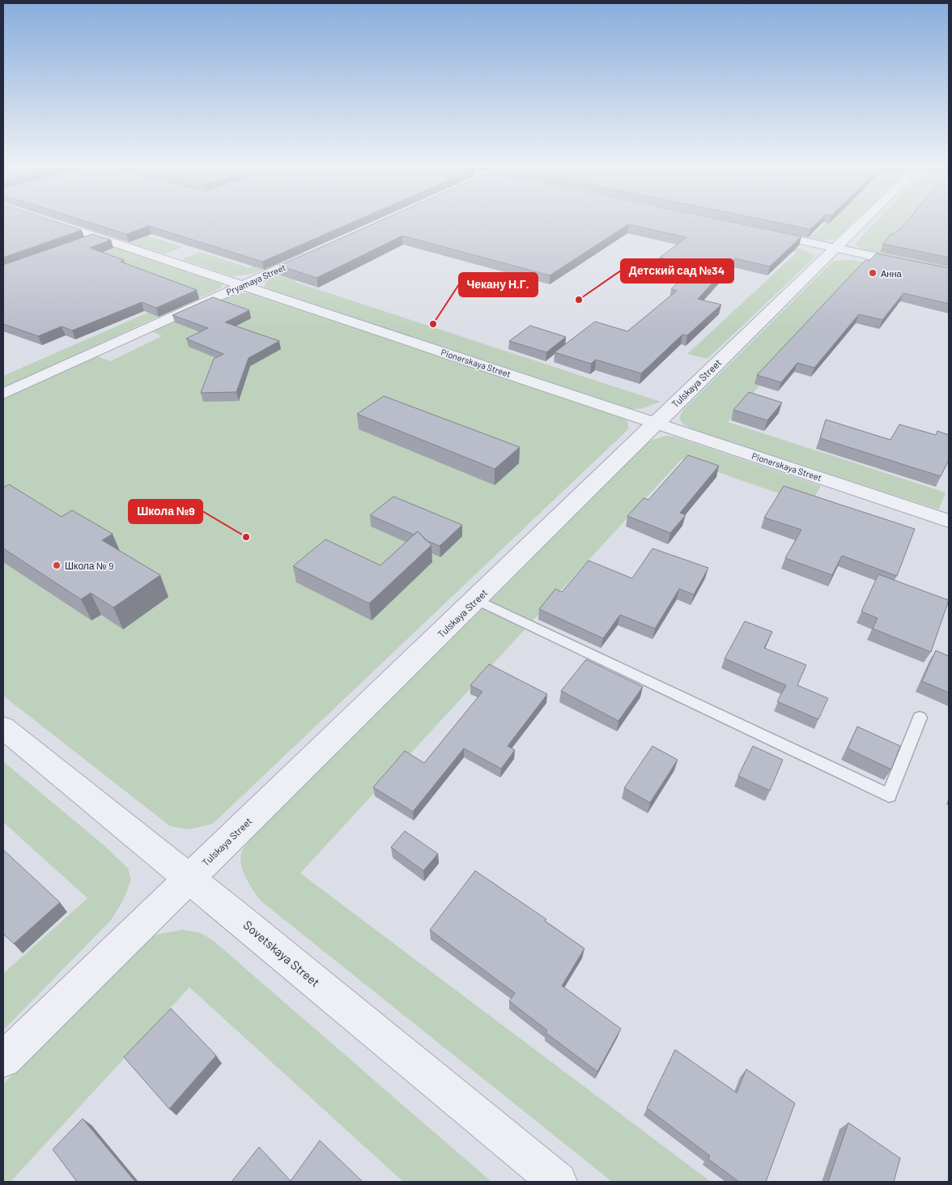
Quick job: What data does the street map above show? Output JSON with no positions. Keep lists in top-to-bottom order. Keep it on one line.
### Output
{"streets":{"street":["Pryamaya Street","Pionerskaya Street","Tulskaya Street","Sovetskaya Street"]},"crossings":[["Pryamaya Street","Pionerskaya Street"],["Pionerskaya Street","Tulskaya Street"],["Tulskaya Street","Sovetskaya Street"]],"places":["Анна","Детский сад №34","Чекану Н.Г.","Школа №9","Школа № 9"]}
